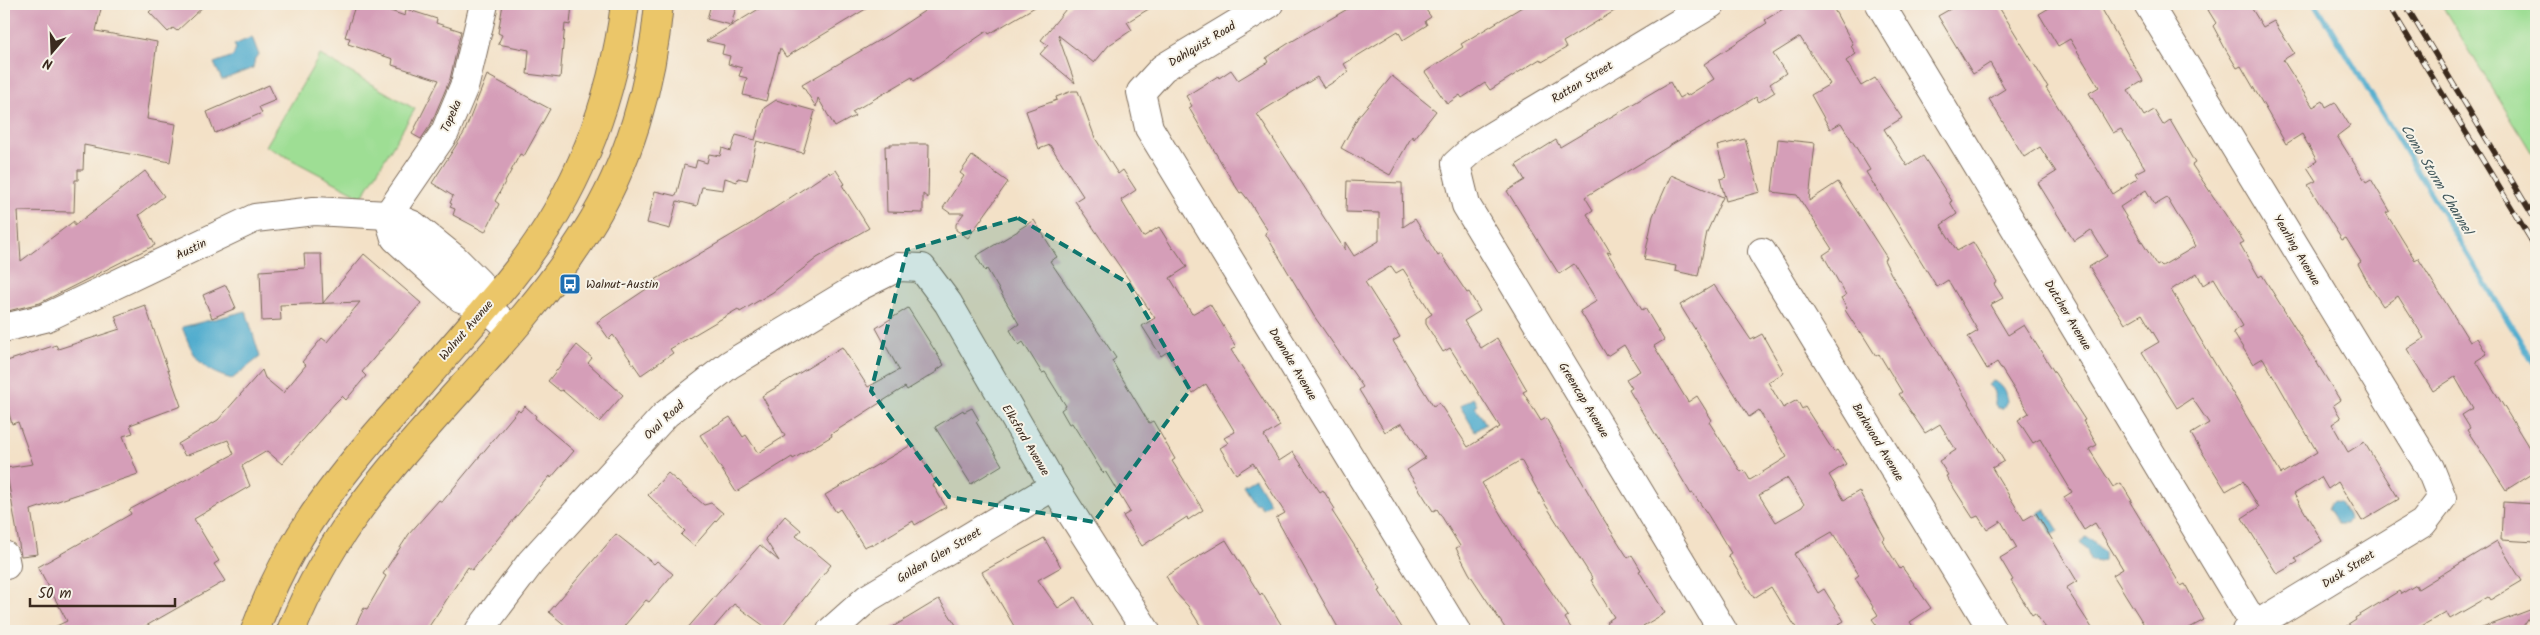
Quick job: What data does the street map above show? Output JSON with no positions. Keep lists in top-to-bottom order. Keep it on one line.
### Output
{"streets":{"main road":["Walnut Avenue"],"street":["Dahlquist Road","Rattan Street","Topeka","Austin","Yearling Avenue","Dutcher Avenue","Doanoke Avenue","Greencap Avenue","Oval Road","Elksford Avenue","Barkwood Avenue","Golden Glen Street","Dusk Street"]},"crossings":[["Dahlquist Road","Doanoke Avenue"],["Rattan Street","Greencap Avenue"],["Topeka","Austin"],["Yearling Avenue","Dusk Street"],["Dutcher Avenue","Dusk Street"],["Oval Road","Elksford Avenue"],["Elksford Avenue","Golden Glen Street"]],"water":["Como Storm Channel"],"places":{"bus stop":["Walnut-Austin"]},"scale_bar":"50 m","north":"bottom"}
